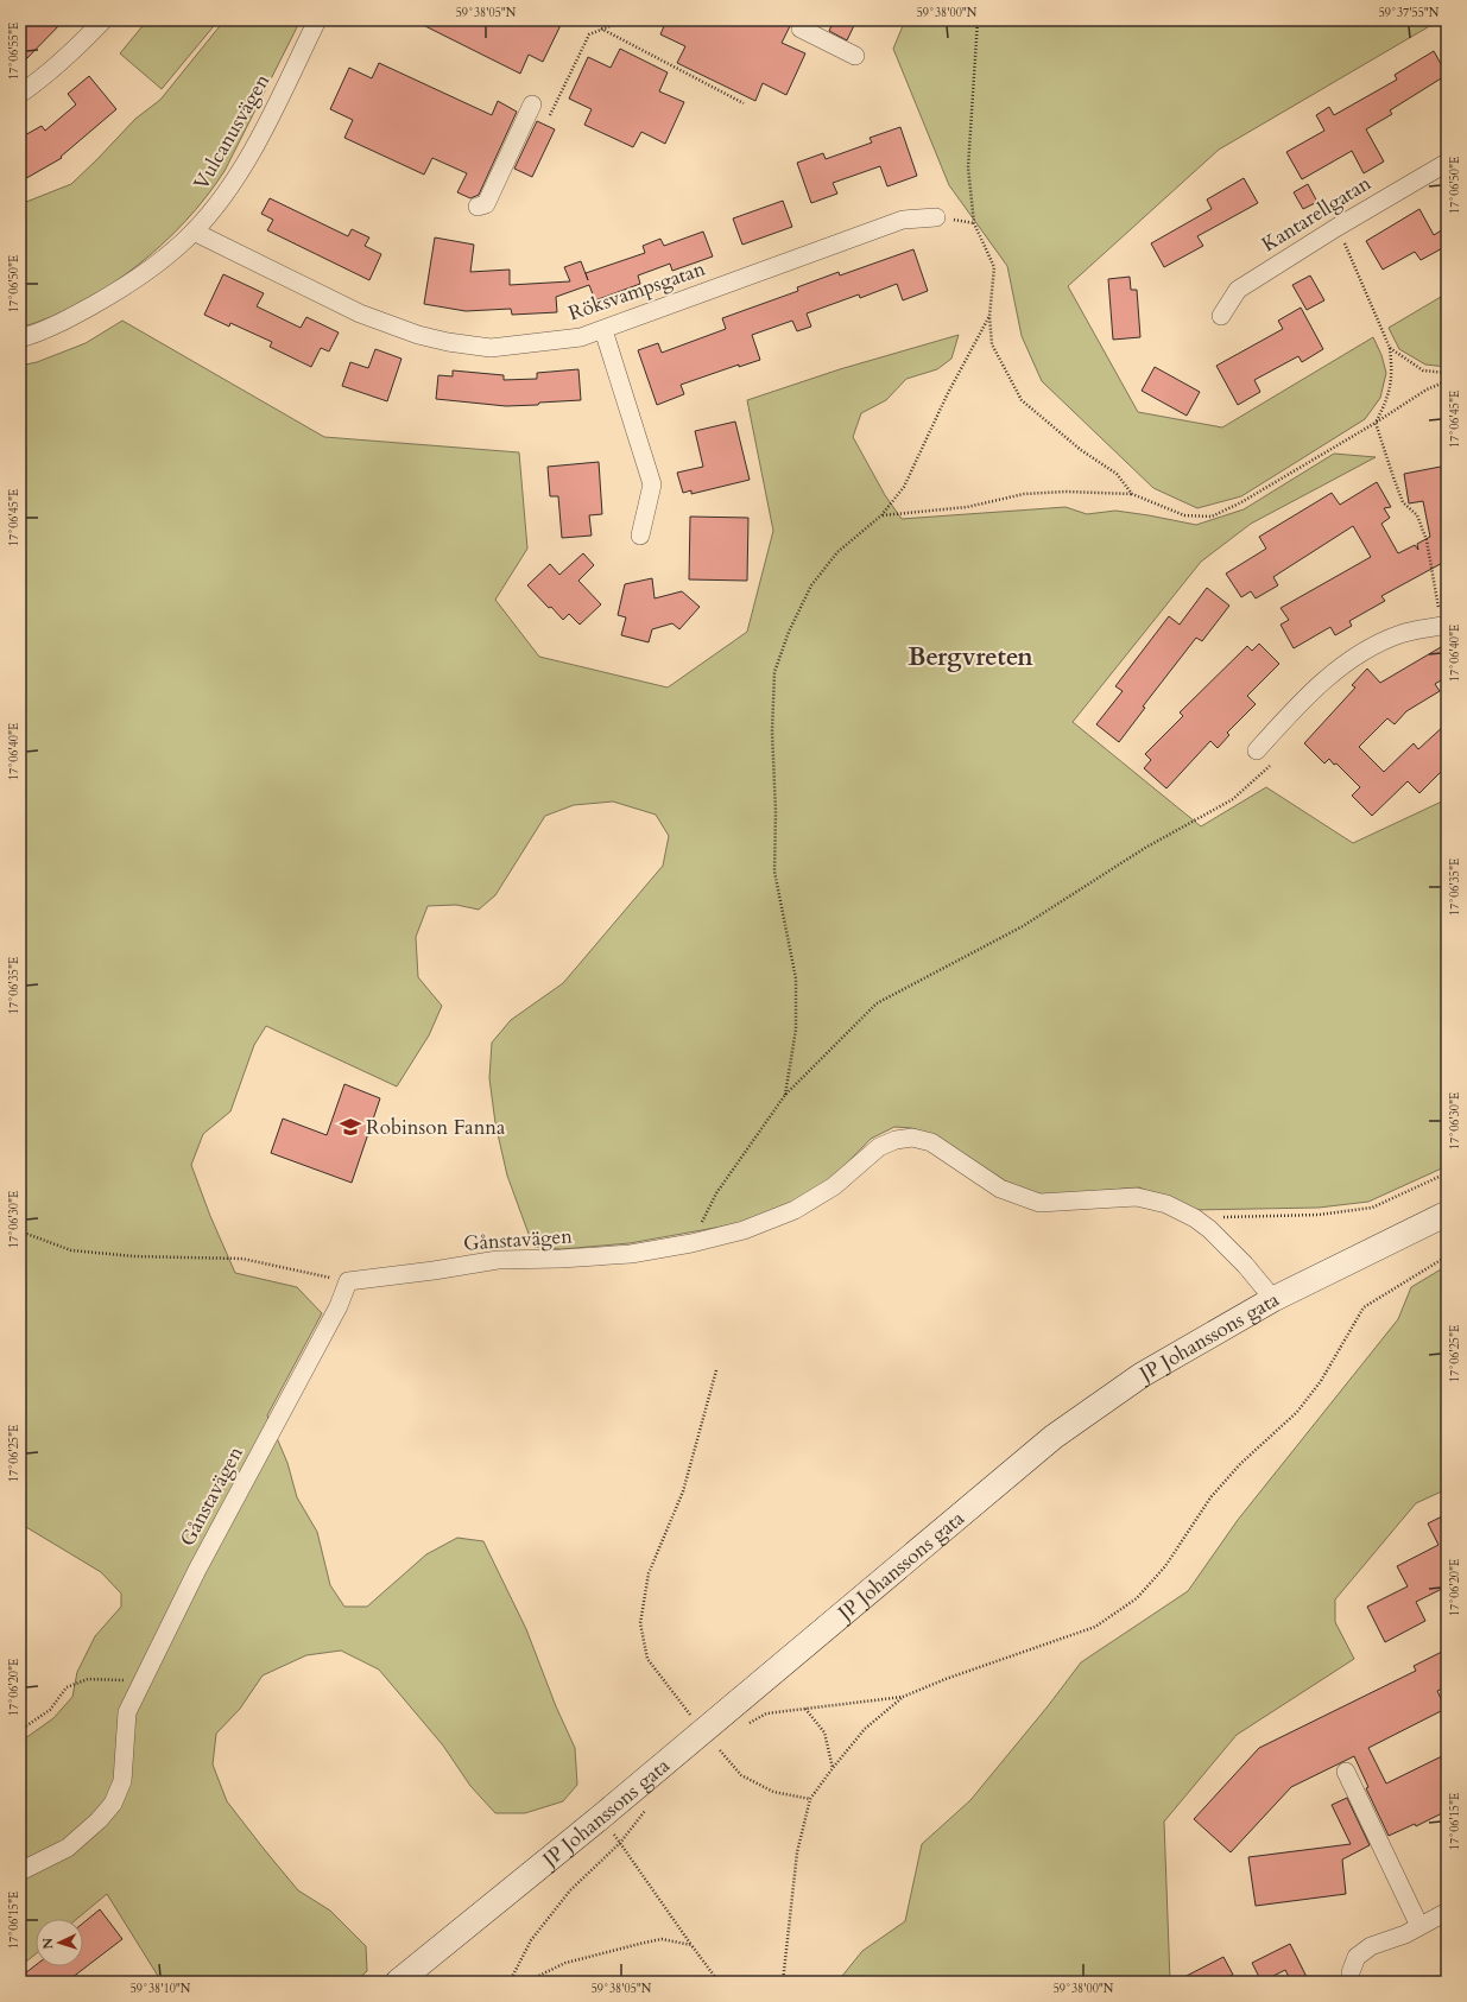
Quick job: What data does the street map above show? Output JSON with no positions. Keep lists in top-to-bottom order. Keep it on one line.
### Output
{"streets":{"street":["Vulcanusvägen","Kantarellgatan","Röksvampsgatan","Gånstavägen","JP Johanssons gata"]},"crossings":[["Vulcanusvägen","Röksvampsgatan"],["Gånstavägen","JP Johanssons gata"]],"districts":["Bergvreten"],"places":{"school or university":["Robinson Fanna"]},"north":"left","coordinates":["59°38'05\"N","59°38'00\"N","59°37'55\"N","17°06'55\"E","17°06'50\"E","17°06'45\"E","17°06'40\"E","17°06'35\"E","17°06'30\"E","17°06'25\"E","17°06'20\"E","17°06'15\"E","59°38'10\"N"]}
